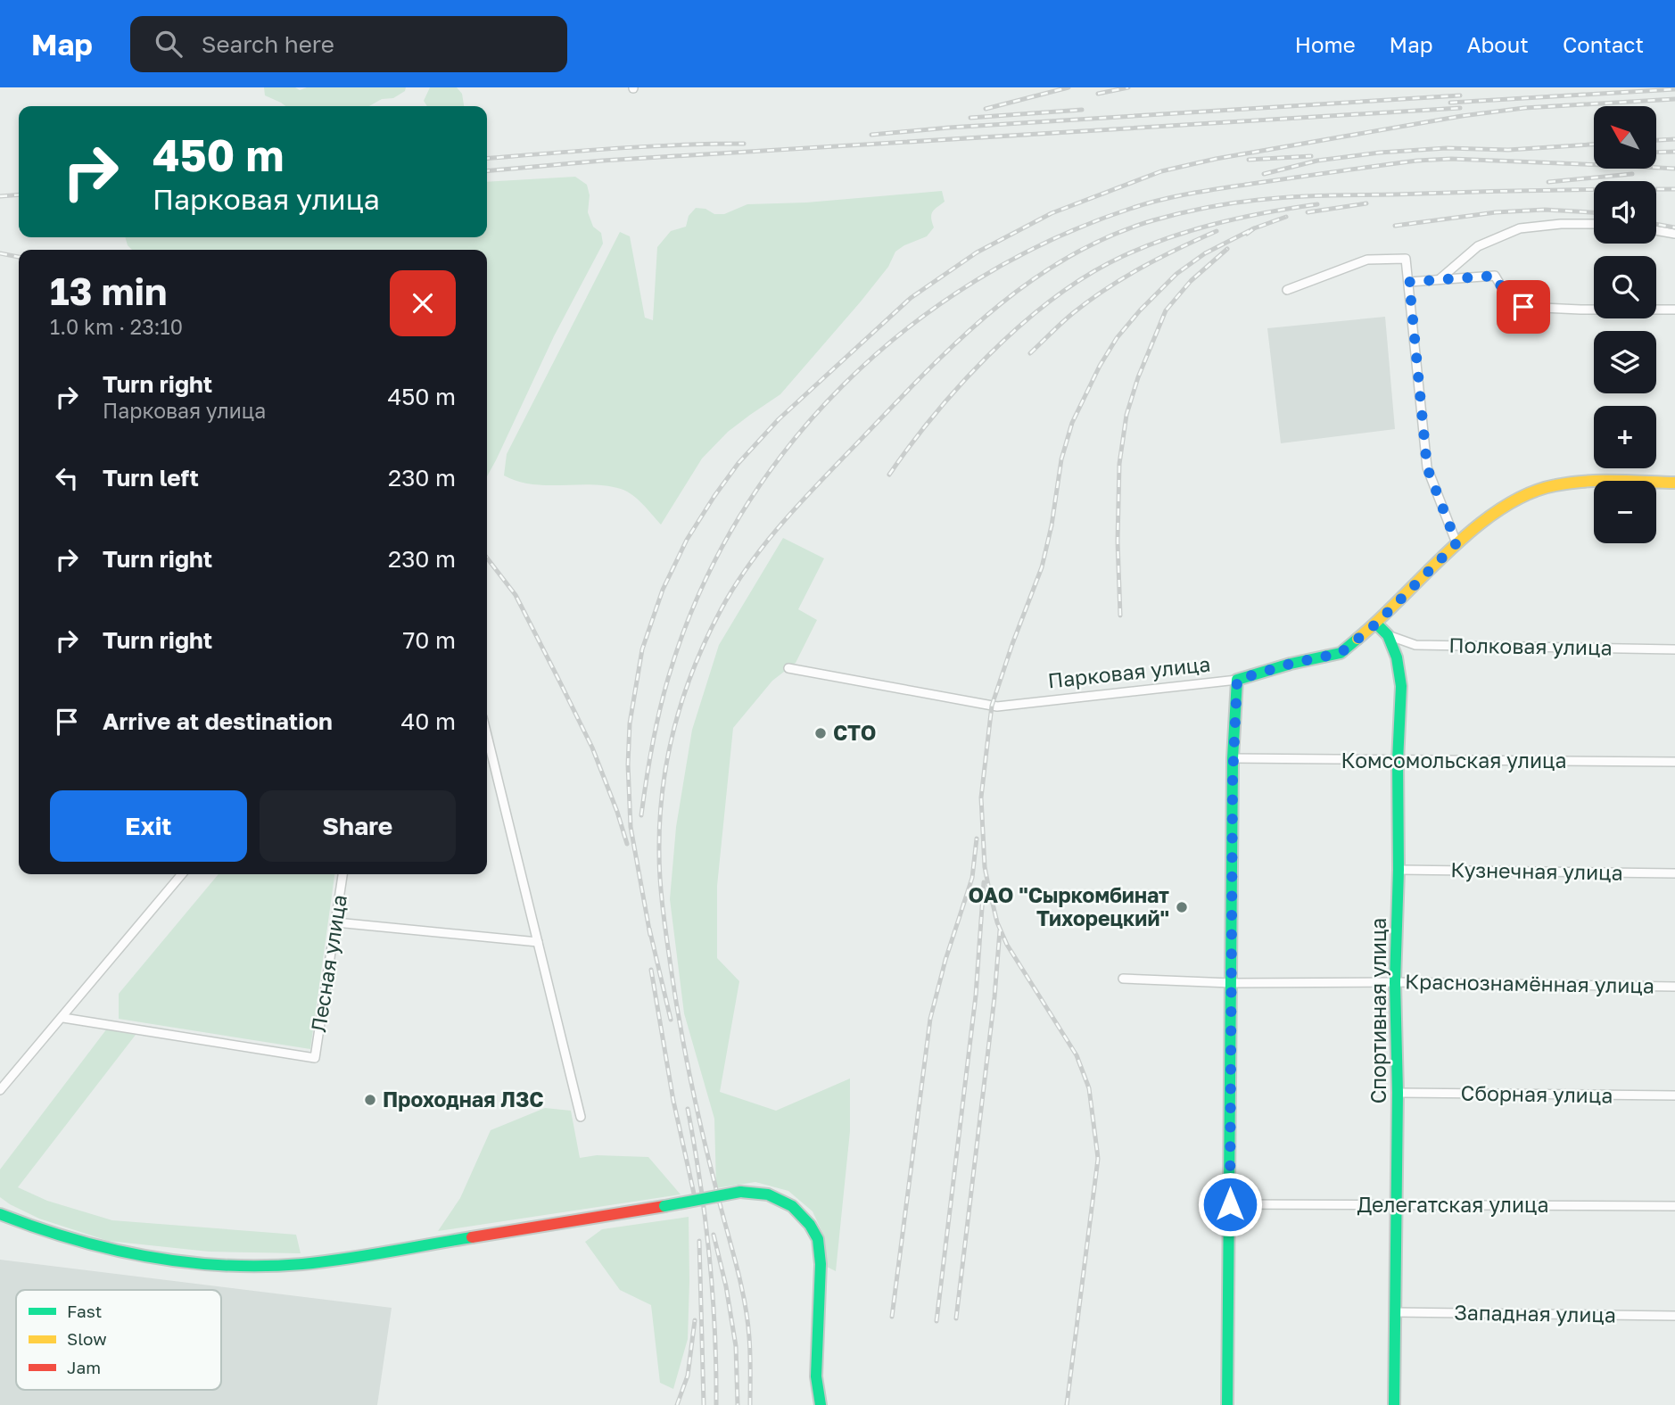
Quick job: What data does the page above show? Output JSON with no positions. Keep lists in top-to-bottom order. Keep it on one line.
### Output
{"streets":{"main road":["Парковая улица","Спортивная улица"],"street":["Полковая улица","Комсомольская улица","Кузнечная улица","Лесная улица","Краснознамённая улица","Сборная улица","Делегатская улица","Западная улица"]},"crossings":[["Полковая улица","Спортивная улица"],["Парковая улица","Спортивная улица"],["Комсомольская улица","Спортивная улица"],["Кузнечная улица","Спортивная улица"],["Краснознамённая улица","Спортивная улица"],["Спортивная улица","Сборная улица"],["Спортивная улица","Делегатская улица"],["Спортивная улица","Западная улица"]],"places":["СТО","ОАО \"Сыркомбинат Тихорецкий\"","Проходная ЛЗС"],"legend":["Fast","Slow","Jam"],"north":"top left","page":{"header":"Map","search":"Search here","nav":["Home","Map","About","Contact"],"map_buttons":["+","−"],"turn":["450 m","Парковая улица"],"heading":["13 min","1.0 km · 23:10"],"list":[{"name":"Turn right","note":"Парковая улица","value":"450 m"},{"name":"Turn left","value":"230 m"},{"name":"Turn right","value":"230 m"},{"name":"Turn right","value":"70 m"},{"name":"Arrive at destination","value":"40 m"}],"buttons":["Exit","Share"]}}
